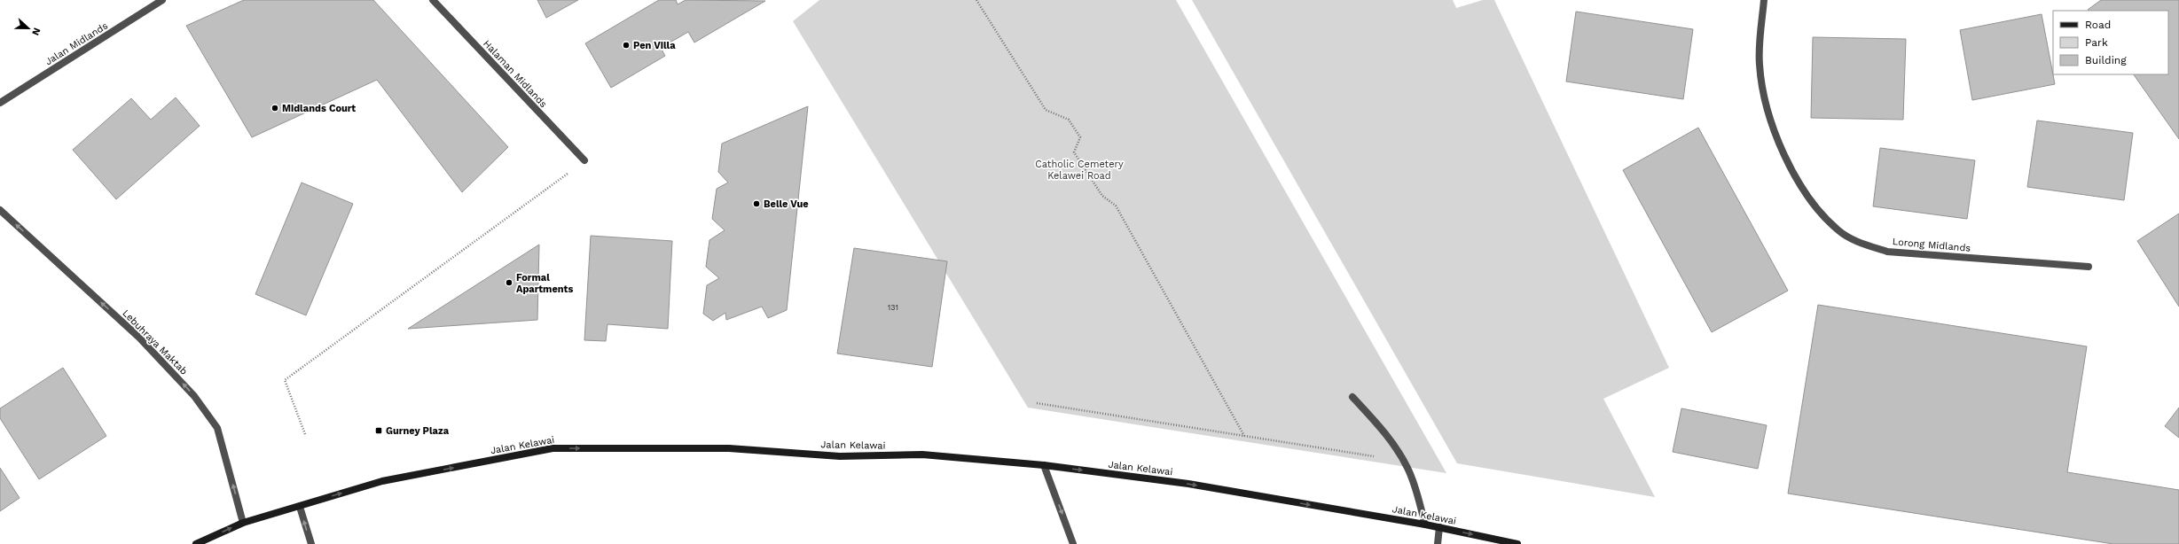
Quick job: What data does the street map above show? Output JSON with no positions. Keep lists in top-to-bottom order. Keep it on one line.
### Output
{"streets":{"main road":["Jalan Kelawai"],"street":["Jalan Midlands","Halaman Midlands","Lorong Midlands","Lebuhraya Maktab"]},"crossings":[["Lebuhraya Maktab","Jalan Kelawai"]],"one_way":["Lebuhraya Maktab","Jalan Kelawai"],"parks":["Catholic Cemetery Kelawei Road"],"places":{"other":["Pen Villa","Midlands Court","Belle Vue","Formal Apartments"],"transit":["Gurney Plaza"]},"house_numbers":["131"],"legend":["Road","Park","Building"],"north":"right"}
